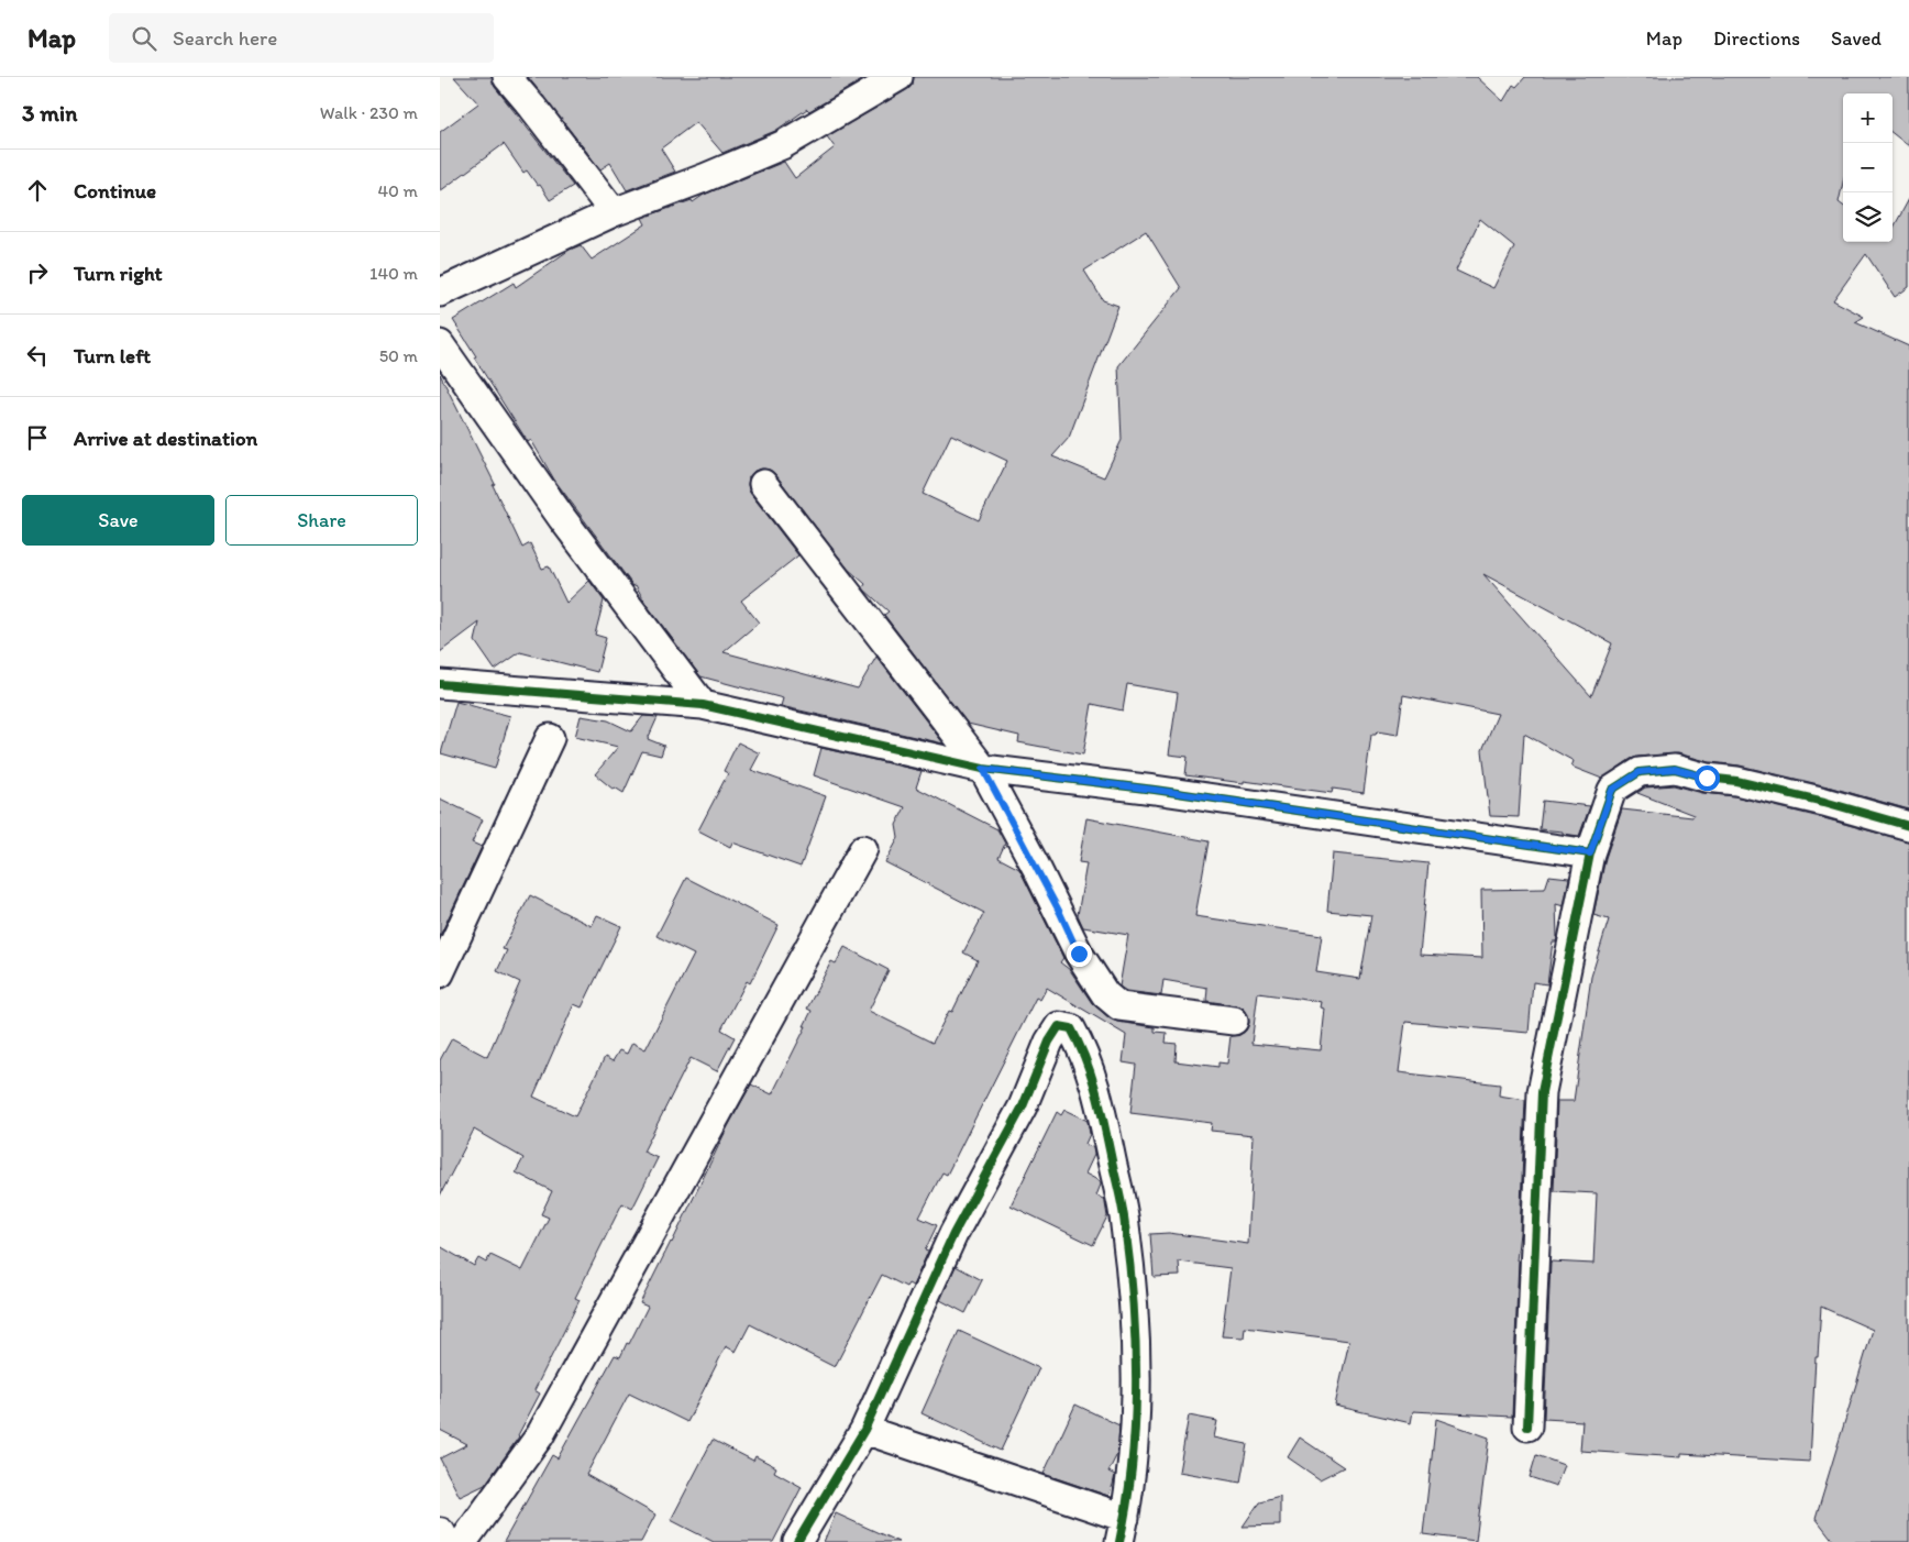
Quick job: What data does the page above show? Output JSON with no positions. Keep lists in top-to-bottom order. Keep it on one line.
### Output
{"page":{"header":"Map","search":"Search here","nav":["Map","Directions","Saved"],"heading":["3 min","Walk · 230 m"],"map_buttons":["+","−"],"list":[["Continue","40 m"],["Turn right","140 m"],["Turn left","50 m"],"Arrive at destination"],"buttons":["Save","Share"]}}
